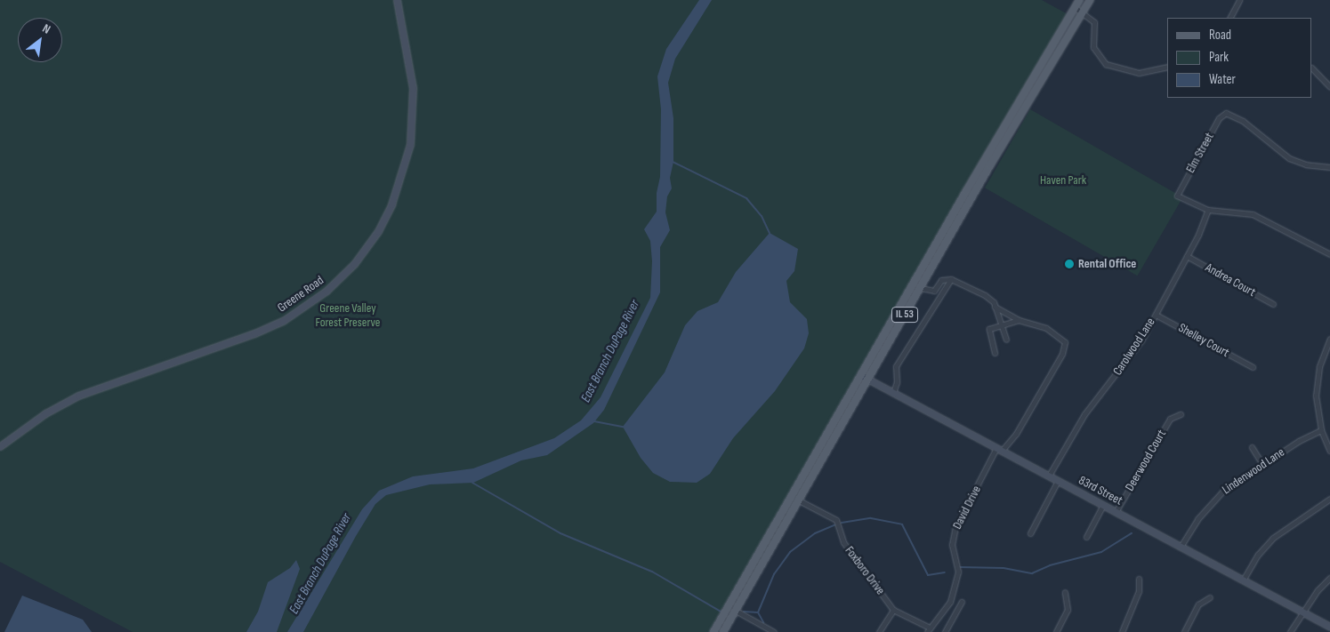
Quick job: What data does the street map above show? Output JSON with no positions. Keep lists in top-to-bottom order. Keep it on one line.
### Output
{"streets":{"main road":["IL 53"],"street":["Elm Street","Andrea Court","Greene Road","Shelley Court","Carolwood Lane","Deerwood Court","Lindenwood Lane","83rd Street","David Drive","Foxboro Drive"]},"crossings":[["Elm Street","Carolwood Lane"],["Andrea Court","Carolwood Lane"],["IL 53","83rd Street"],["IL 53","Foxboro Drive"],["Shelley Court","Carolwood Lane"],["Carolwood Lane","83rd Street"],["Deerwood Court","83rd Street"],["Lindenwood Lane","83rd Street"],["83rd Street","David Drive"],["David Drive","Foxboro Drive"]],"water":["East Branch DuPage River"],"parks":["Haven Park","Greene Valley Forest Preserve"],"places":["Rental Office"],"legend":["Road","Park","Water"],"north":"top right"}
